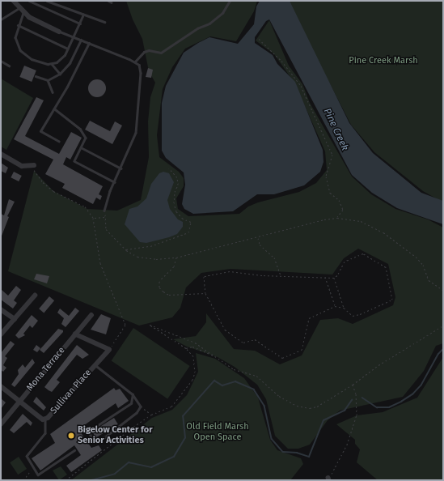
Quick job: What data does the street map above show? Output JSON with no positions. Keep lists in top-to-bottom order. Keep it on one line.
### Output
{"streets":{"street":["Mona Terrace","Sullivan Place"]},"crossings":[["Mona Terrace","Sullivan Place"]],"water":["Pine Creek"],"parks":["Pine Creek Marsh","Old Field Marsh Open Space"],"places":["Bigelow Center for Senior Activities"]}
